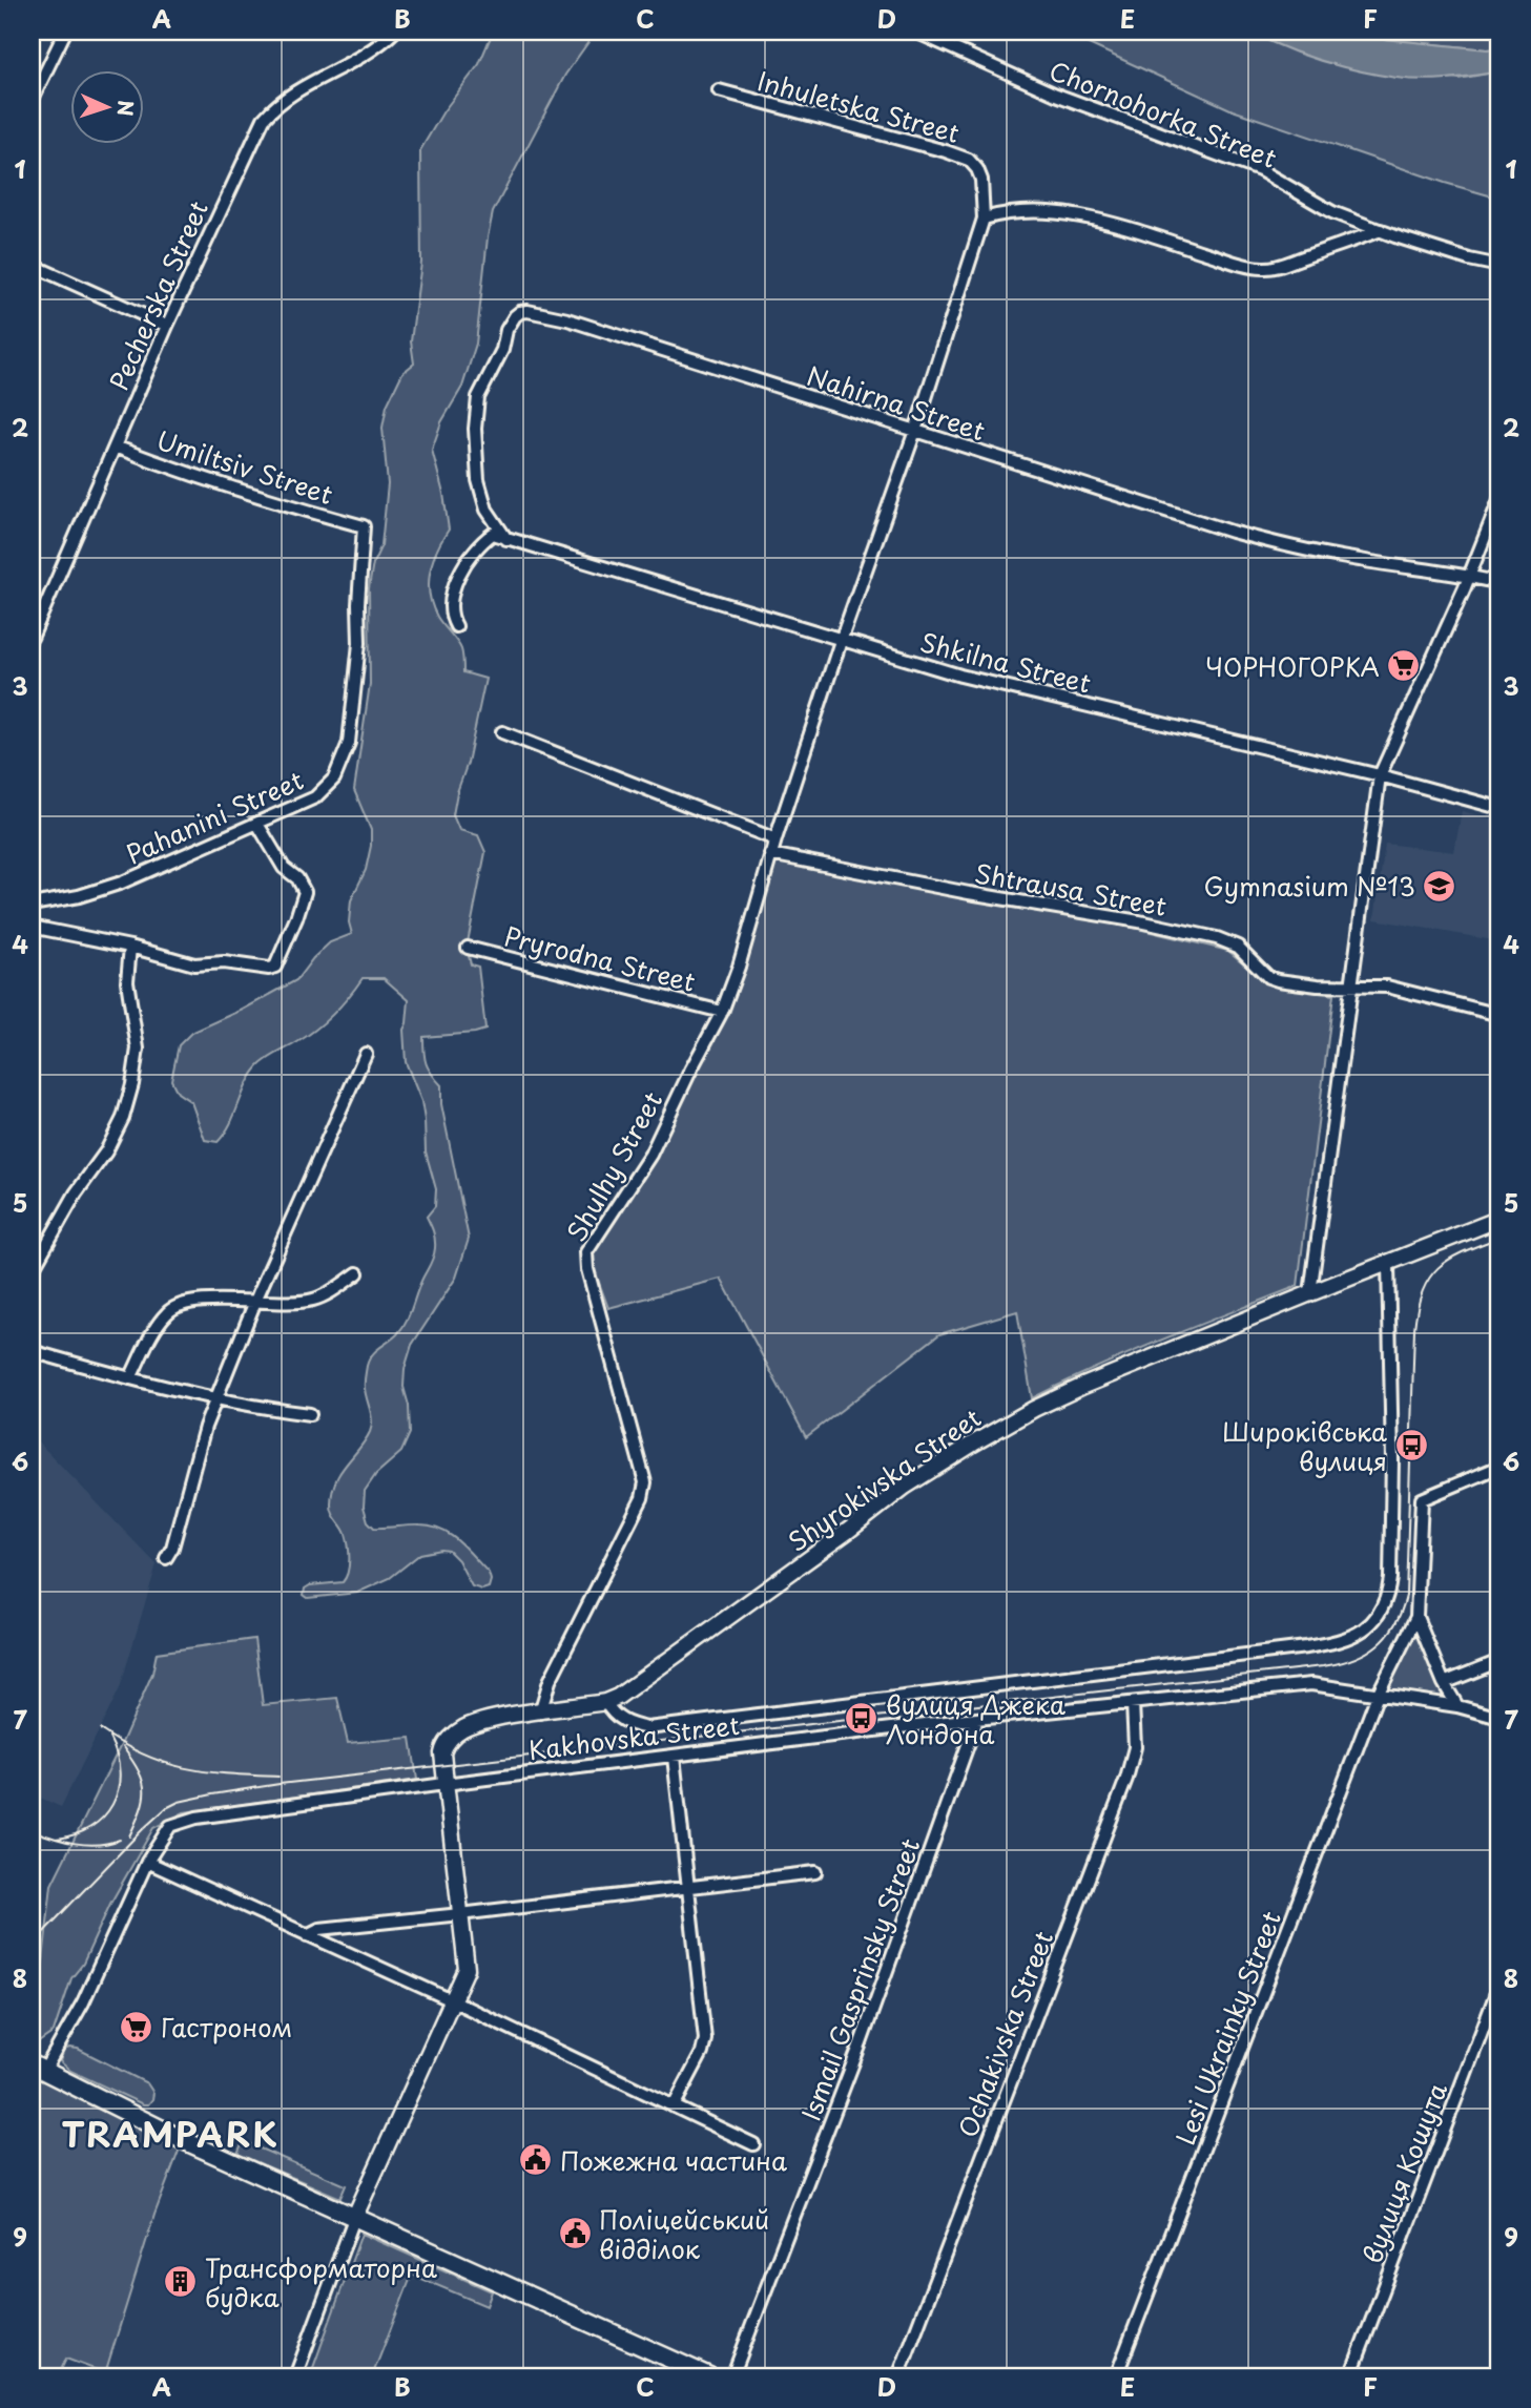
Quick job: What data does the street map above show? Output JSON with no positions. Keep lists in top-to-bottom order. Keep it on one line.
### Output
{"streets":{"main road":["Shyrokivska Street","Kakhovska Street"],"street":["Inhuletska Street","Chornohorka Street","Pecherska Street","Nahirna Street","Umiltsiv Street","Shkilna Street","Pahanini Street","Shtrausa Street","Pryrodna Street","Shulhy Street","Ismail Gasprinsky Street","Lesi Ukrainky Street","Ochakivska Street","вулиця Кошута"]},"crossings":[["Inhuletska Street","Shulhy Street"],["Pecherska Street","Umiltsiv Street"],["Nahirna Street","Shkilna Street"],["Nahirna Street","Shulhy Street"],["Umiltsiv Street","Pahanini Street"],["Shkilna Street","Shulhy Street"],["Shtrausa Street","Shulhy Street"],["Pryrodna Street","Shulhy Street"],["Shulhy Street","Shyrokivska Street"],["Shyrokivska Street","Kakhovska Street"],["Kakhovska Street","Ismail Gasprinsky Street"],["Kakhovska Street","Lesi Ukrainky Street"],["Kakhovska Street","Ochakivska Street"]],"districts":["TRAMPARK"],"places":{"supermarket":["ЧОРНОГОРКА","Гастроном"],"school or university":["Gymnasium №13"],"bus stop":["Широківська вулиця","вулиця Джека Лондона"],"public building":["Пожежна частина","Поліцейський відділок"],"building":["Трансформаторна будка"]},"north":"right","grid":{"columns":["A","B","C","D","E","F"],"rows":["1","2","3","4","5","6","7","8","9"]}}
